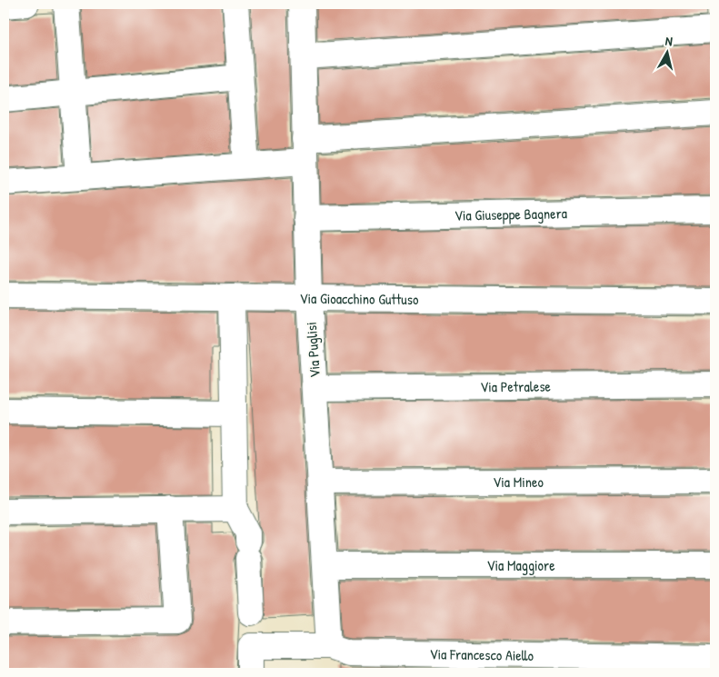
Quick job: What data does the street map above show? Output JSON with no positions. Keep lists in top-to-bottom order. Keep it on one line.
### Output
{"streets":{"street":["Via Giuseppe Bagnera","Via Gioacchino Guttuso","Via Puglisi","Via Petralese","Via Mineo","Via Maggiore","Via Francesco Aiello"]},"crossings":[["Via Giuseppe Bagnera","Via Puglisi"],["Via Gioacchino Guttuso","Via Puglisi"],["Via Puglisi","Via Petralese"],["Via Puglisi","Via Mineo"],["Via Puglisi","Via Maggiore"],["Via Puglisi","Via Francesco Aiello"]],"north":"top"}
